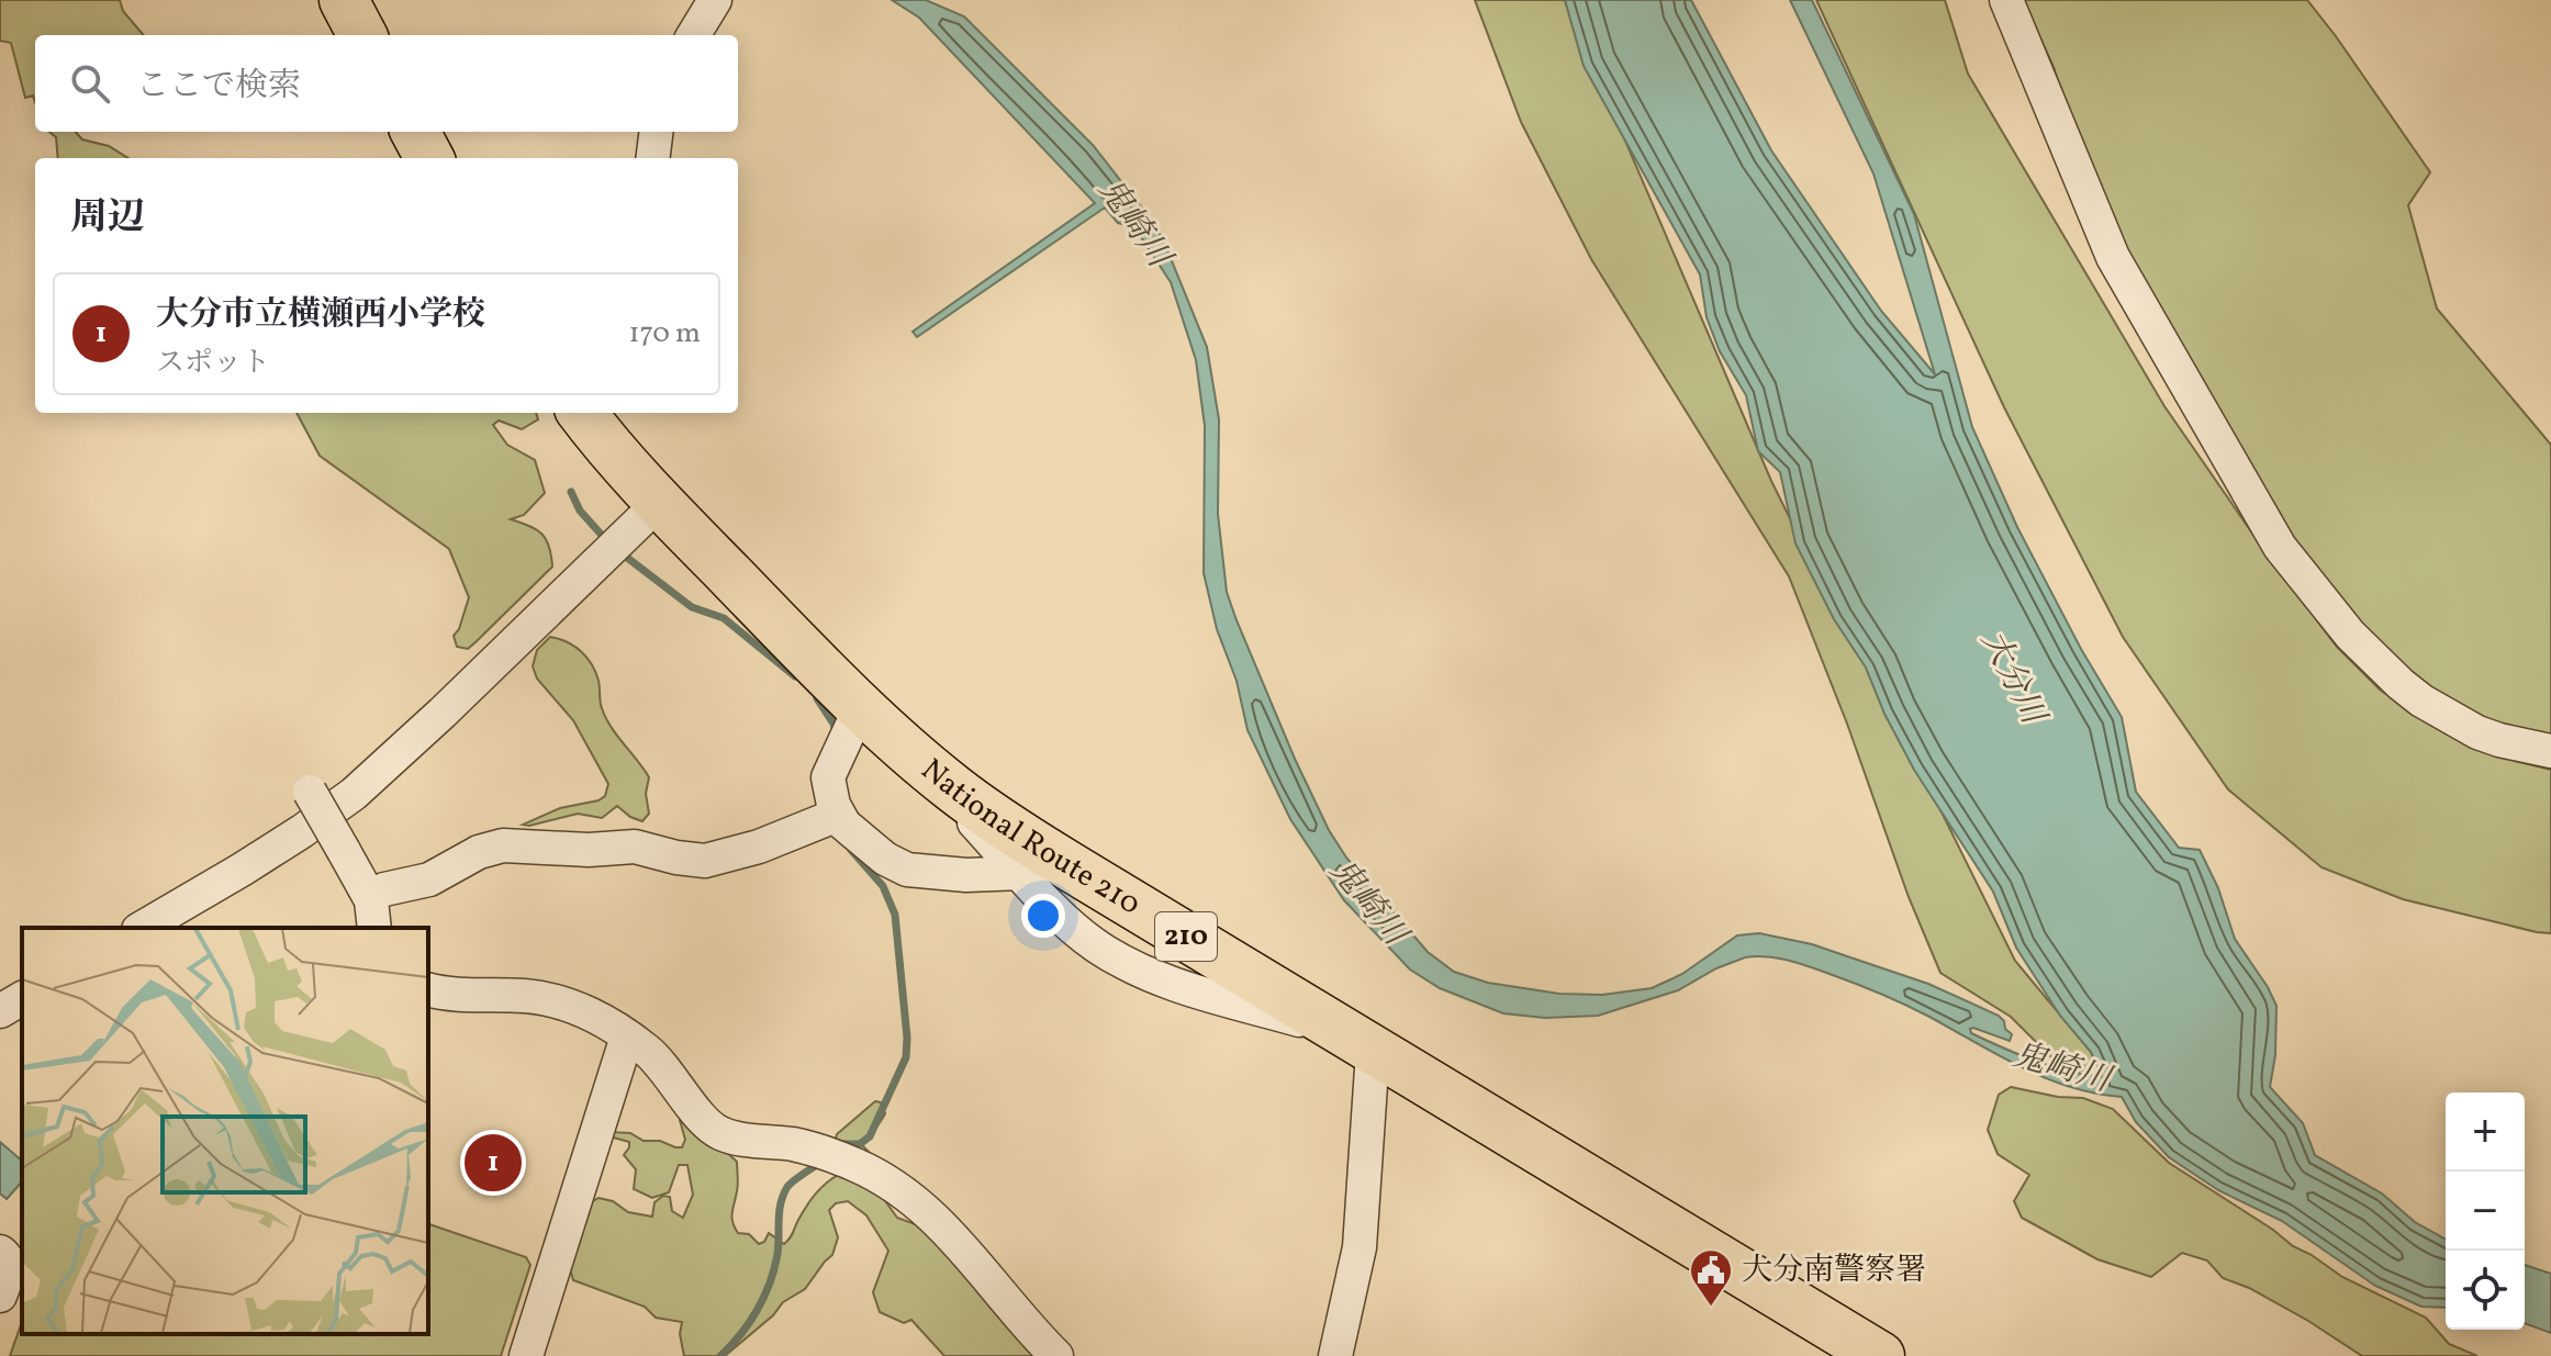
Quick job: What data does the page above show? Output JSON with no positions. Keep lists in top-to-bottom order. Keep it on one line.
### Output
{"streets":{"highway":["National Route 210","210"]},"water":["鬼崎川","大分川"],"places":{"public building":["大分南警察署"]},"page":{"search":"ここで検索","heading":"周辺","list":[{"mark":"1","name":"大分市立横瀬西小学校","note":"スポット","value":"170 m"}],"map_buttons":["+","−"],"pins":"1"}}
